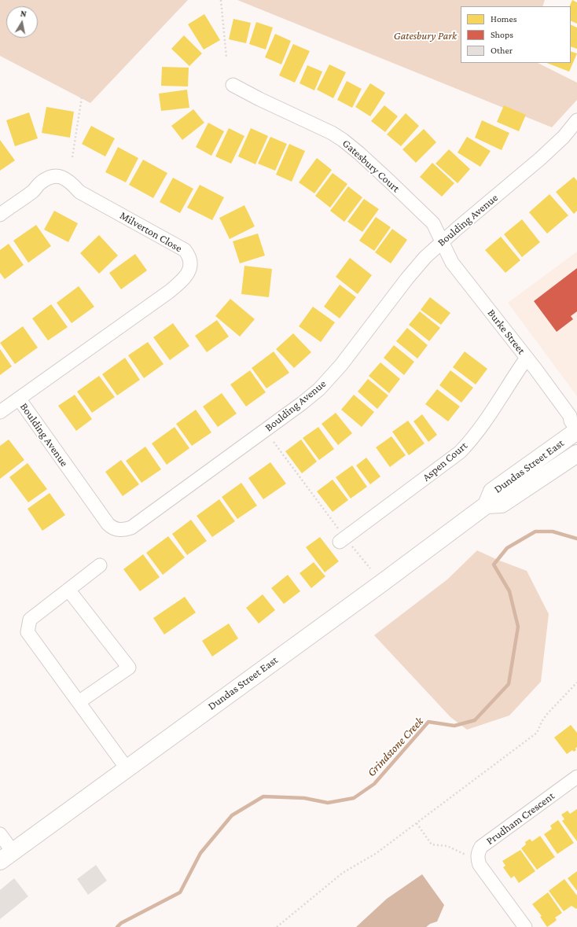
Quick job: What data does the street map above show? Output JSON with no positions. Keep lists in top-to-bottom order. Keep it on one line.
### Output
{"streets":{"main road":["Dundas Street East"],"street":["Gatesbury Court","Boulding Avenue","Milverton Close","Burke Street","Aspen Court","Prudham Crescent"]},"crossings":[["Gatesbury Court","Boulding Avenue"],["Gatesbury Court","Burke Street"],["Boulding Avenue","Milverton Close"],["Boulding Avenue","Burke Street"],["Burke Street","Aspen Court"],["Burke Street","Dundas Street East"]],"water":["Grindstone Creek"],"parks":["Gatesbury Park"],"legend":["Homes","Shops","Other"],"north":"top"}
